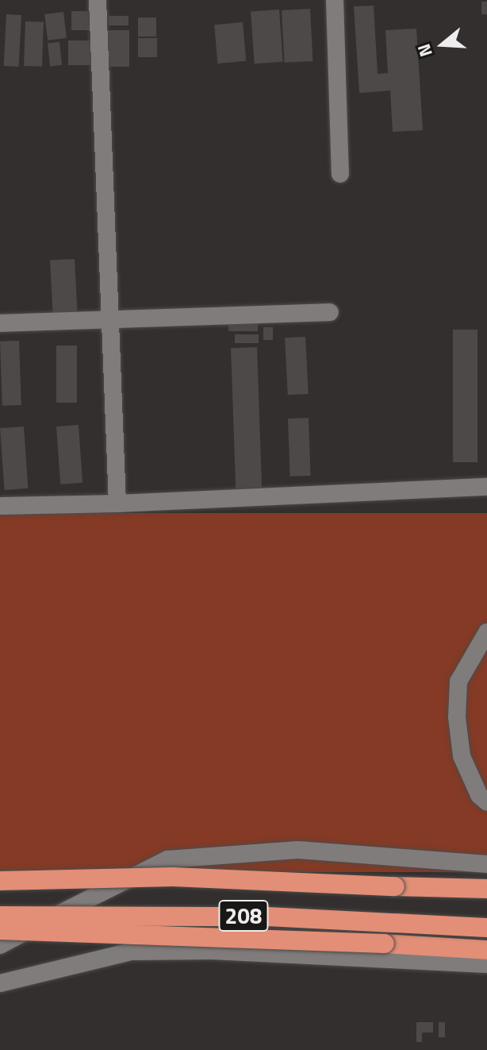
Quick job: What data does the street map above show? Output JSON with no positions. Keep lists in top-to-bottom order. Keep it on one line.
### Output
{"streets":{"highway":["208"]},"north":"left"}
